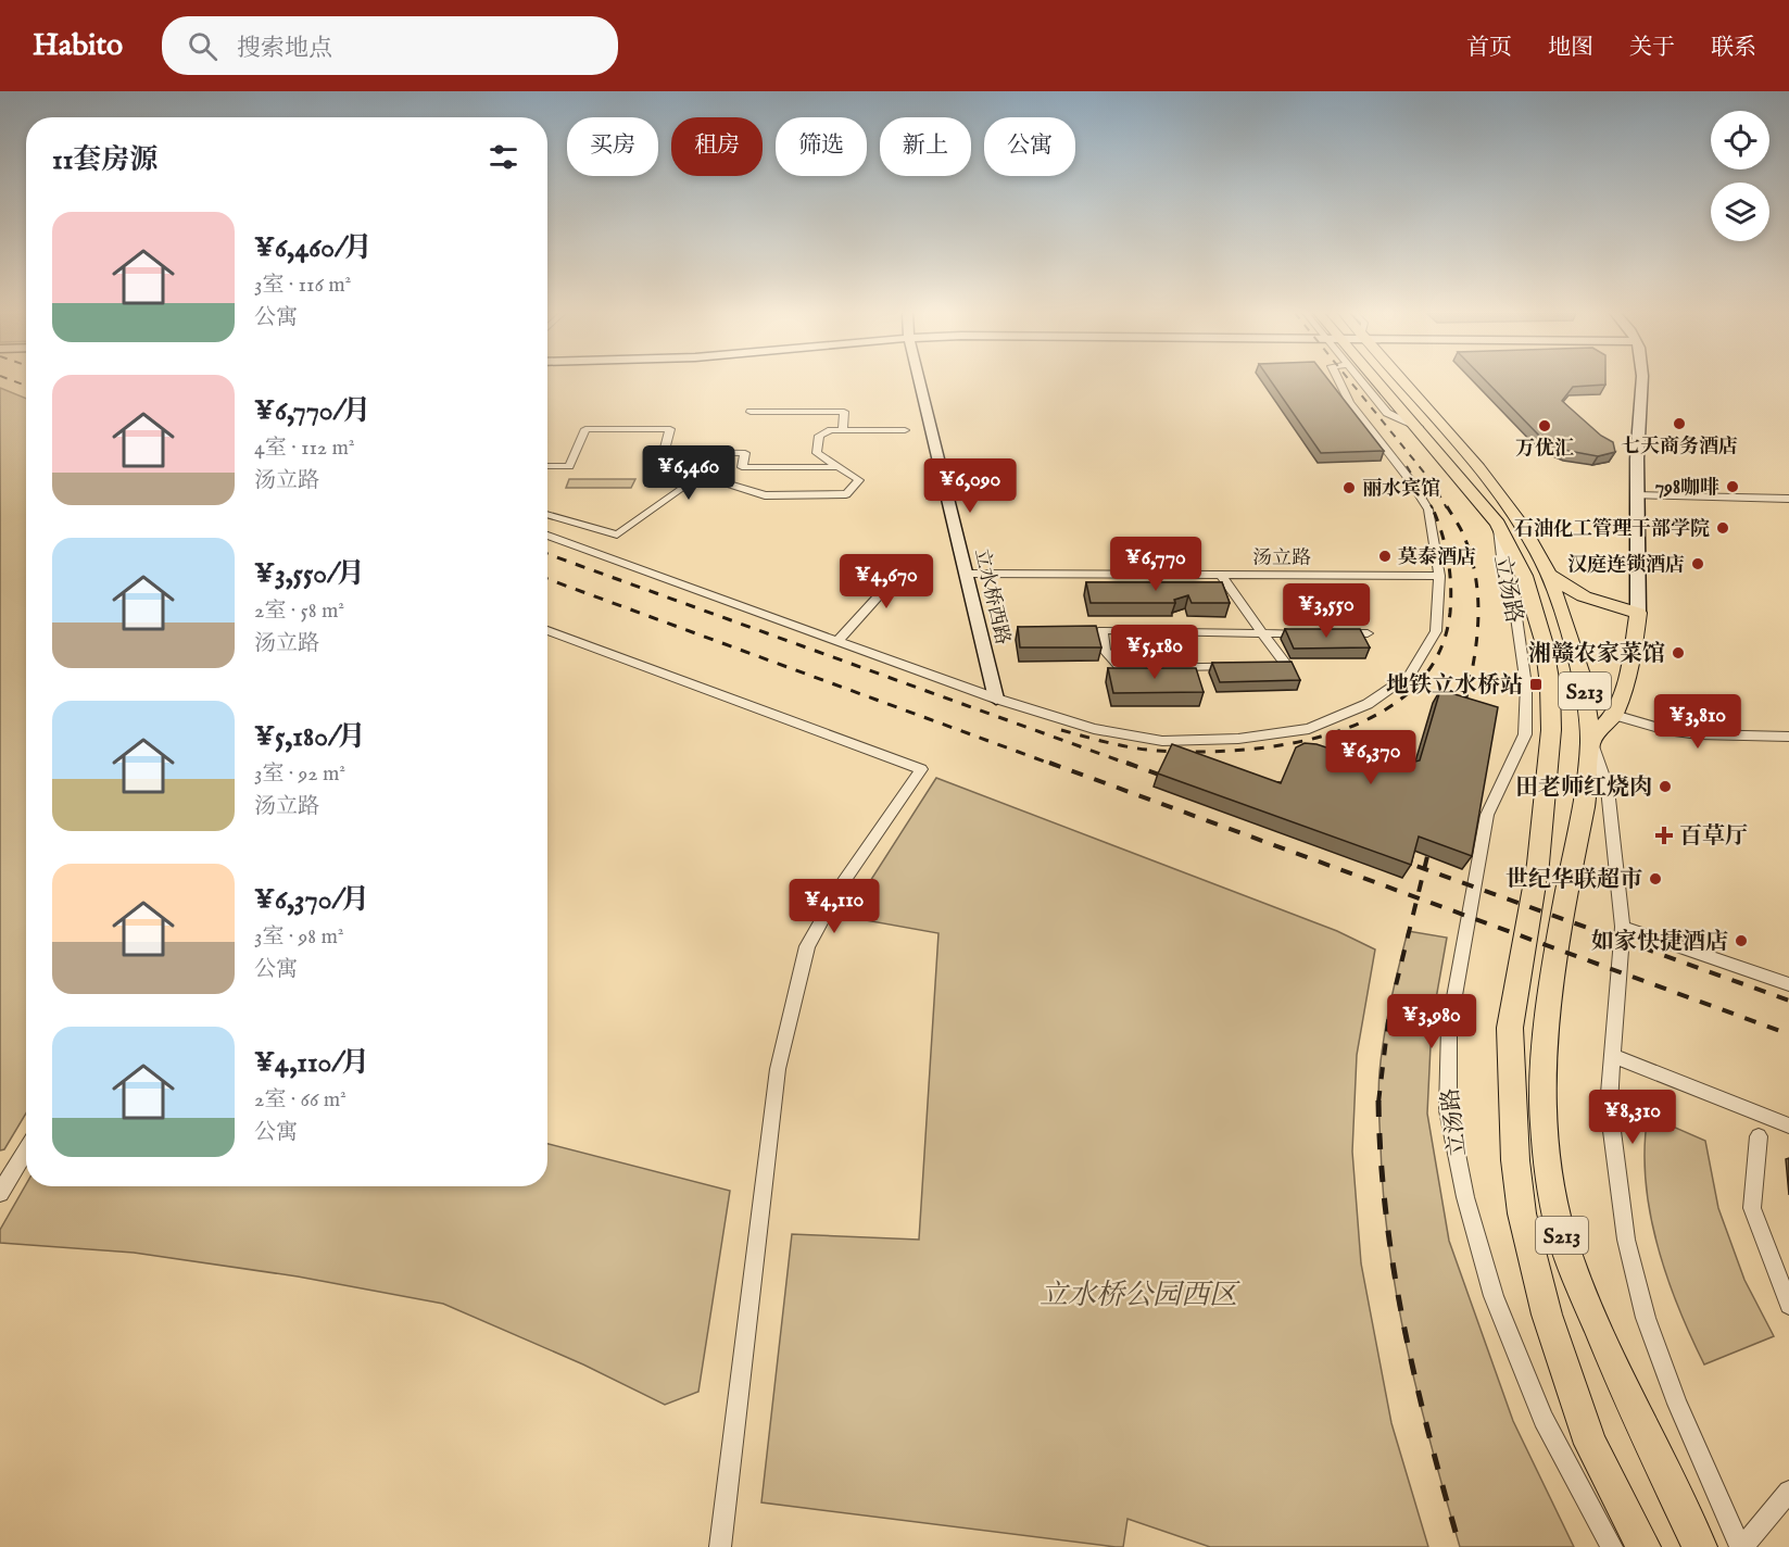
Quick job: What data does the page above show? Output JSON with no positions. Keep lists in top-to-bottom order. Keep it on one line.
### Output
{"streets":{"main road":["立汤路","S213"],"street":["汤立路","立水桥西路"]},"crossings":[["汤立路","立水桥西路"]],"parks":["立水桥公园西区"],"places":{"other":["七天商务酒店","万优汇","798咖啡","丽水宾馆","石油化工管理干部学院","莫泰酒店","汉庭连锁酒店","湘赣农家菜馆","田老师红烧肉","世纪华联超市","如家快捷酒店"],"transit":["地铁立水桥站"],"health":["百草厅"]},"page":{"header":"Habito","search":"搜索地点","nav":["首页","地图","关于","联系"],"chip":["买房","租房","筛选","新上","公寓"],"heading":"11套房源","list":[{"name":"¥6,460/月","note":"3室 · 116 m² · 公寓"},{"name":"¥6,770/月","note":"4室 · 112 m² · 汤立路"},{"name":"¥3,550/月","note":"2室 · 58 m² · 汤立路"},{"name":"¥5,180/月","note":"3室 · 92 m² · 汤立路"},{"name":"¥6,370/月","note":"3室 · 98 m² · 公寓"},{"name":"¥4,110/月","note":"2室 · 66 m² · 公寓"}],"price":["¥6,460","¥6,090","¥6,770","¥4,670","¥3,550","¥5,180","¥3,810","¥6,370","¥4,110","¥3,980","¥8,310"]}}
